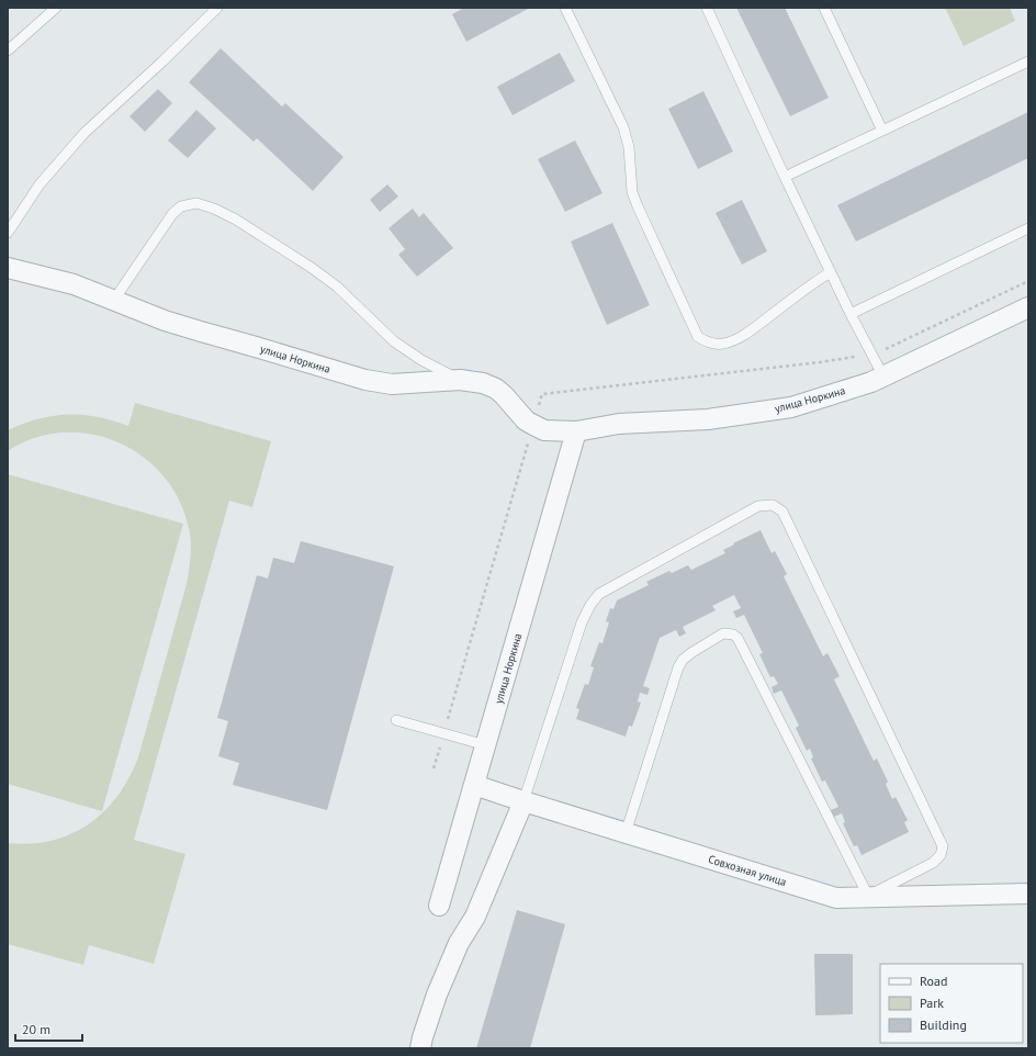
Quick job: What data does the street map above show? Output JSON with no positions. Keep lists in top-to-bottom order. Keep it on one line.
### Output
{"streets":{"street":["улица Норкина","Совхозная улица"]},"crossings":[["улица Норкина","Совхозная улица"]],"legend":["Road","Park","Building"],"scale_bar":"20 m"}
